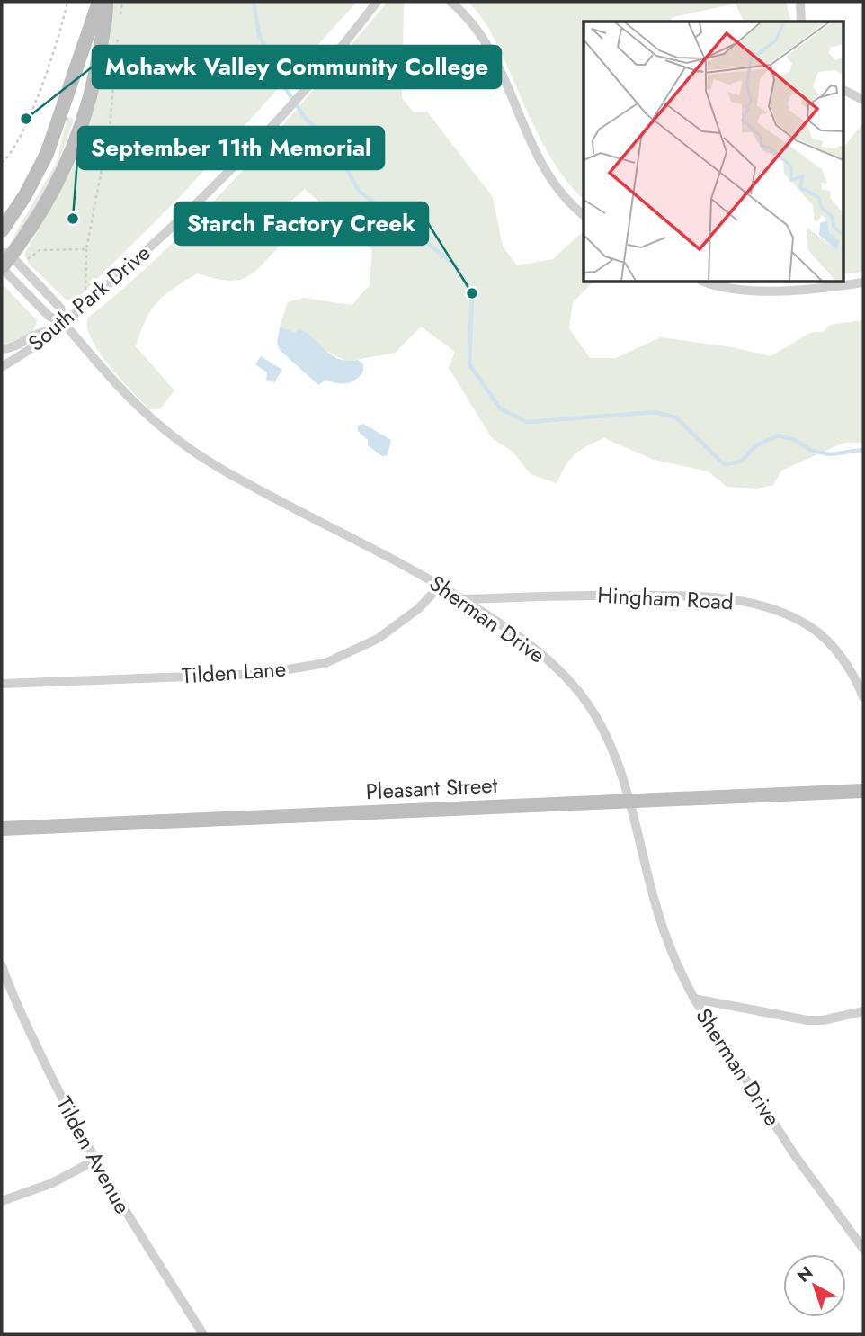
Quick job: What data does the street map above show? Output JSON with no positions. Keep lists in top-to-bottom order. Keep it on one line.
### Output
{"streets":{"street":["South Park Drive","Hingham Road","Sherman Drive","Tilden Lane","Pleasant Street","Tilden Avenue"]},"crossings":[["South Park Drive","Sherman Drive"],["Hingham Road","Sherman Drive"],["Sherman Drive","Tilden Lane"],["Sherman Drive","Pleasant Street"]],"places":["Mohawk Valley Community College","September 11th Memorial","Starch Factory Creek"],"north":"top left"}
